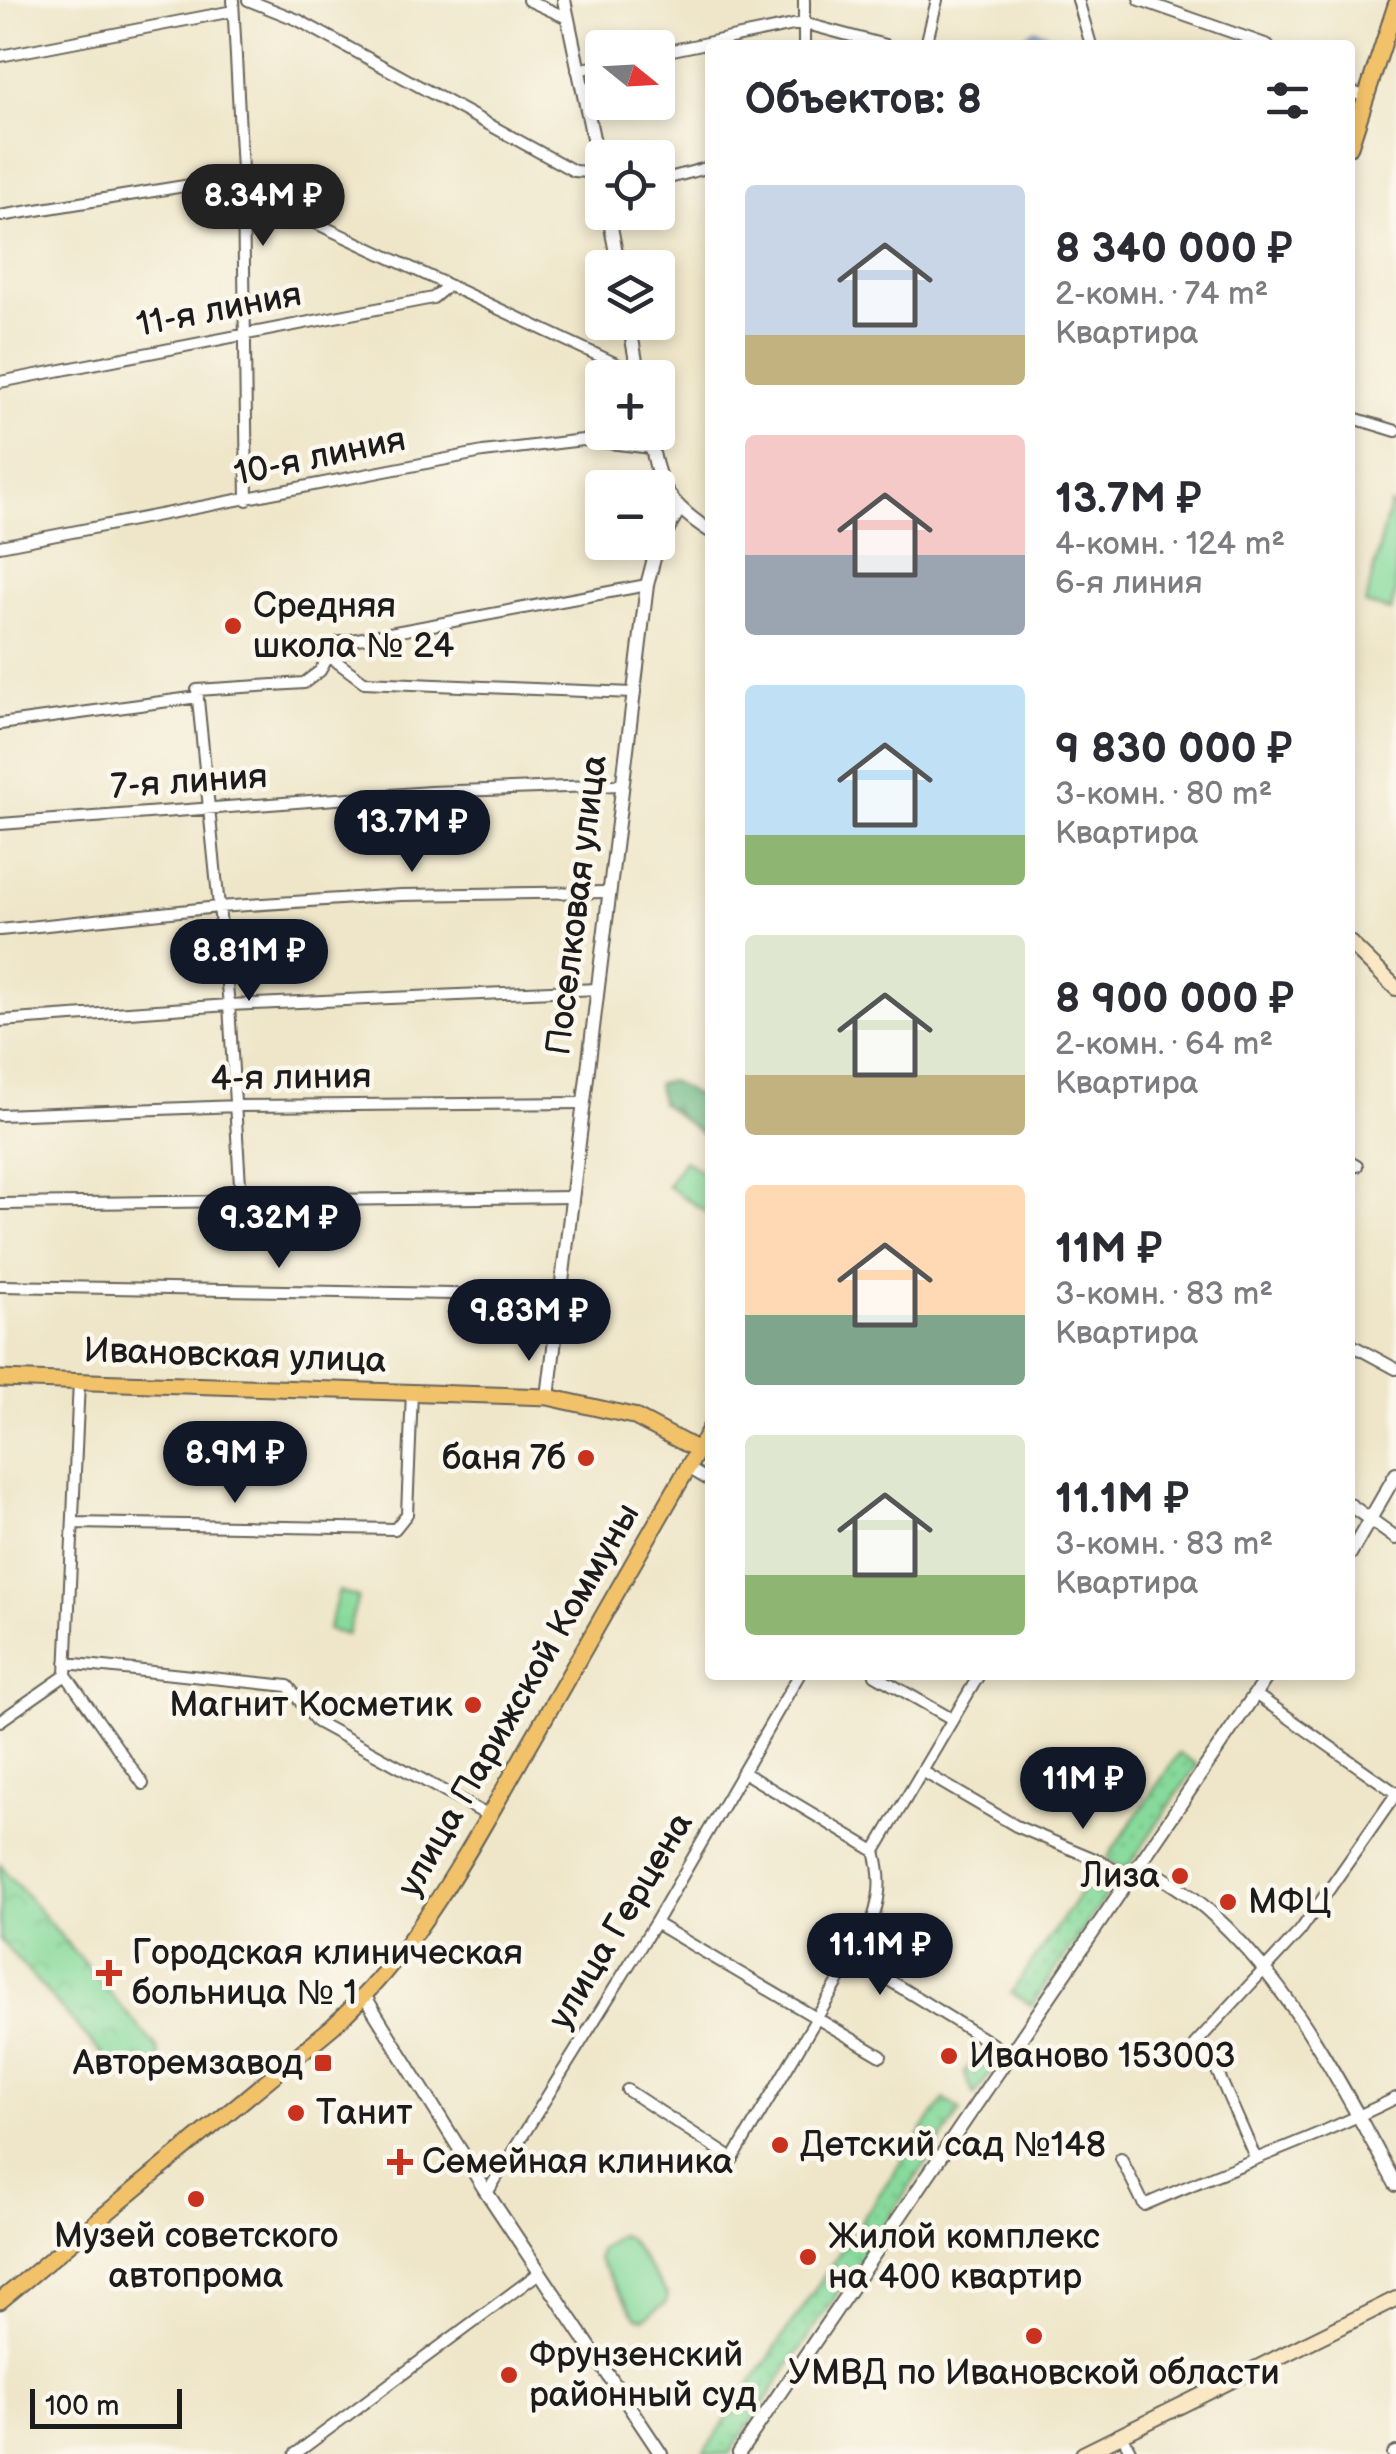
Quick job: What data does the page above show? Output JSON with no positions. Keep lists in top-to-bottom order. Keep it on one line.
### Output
{"streets":{"main road":["Ивановская улица","улица Парижской Коммуны"],"street":["11-я линия","10-я линия","7-я линия","Поселковая улица","4-я линия","улица Герцена"]},"crossings":[["7-я линия","Поселковая улица"],["Поселковая улица","4-я линия"],["Поселковая улица","Ивановская улица"],["Ивановская улица","улица Парижской Коммуны"]],"places":{"other":["Средняя школа № 24","баня 7б","Магнит Косметик","Лиза","МФЦ","Иваново 153003","Танит","Детский сад №148","Музей советского автопрома","Жилой комплекс на 400 квартир","УМВД по Ивановской области","Фрунзенский районный суд"],"health":["Городская клиническая больница № 1","Семейная клиника"],"transit":["Авторемзавод"]},"scale_bar":"100 m","north":"right","page":{"map_buttons":["+","−"],"heading":"Объектов: 8","list":[{"name":"8 340 000 ₽","note":"2-комн. · 74 m² · Квартира"},{"name":"13.7M ₽","note":"4-комн. · 124 m² · 6-я линия"},{"name":"9 830 000 ₽","note":"3-комн. · 80 m² · Квартира"},{"name":"8 900 000 ₽","note":"2-комн. · 64 m² · Квартира"},{"name":"11M ₽","note":"3-комн. · 83 m² · Квартира"},{"name":"11.1M ₽","note":"3-комн. · 83 m² · Квартира"}],"price":["8.34M ₽","13.7M ₽","8.81M ₽","9.32M ₽","9.83M ₽","8.9M ₽","11M ₽","11.1M ₽"],"scale":"100 m"}}
